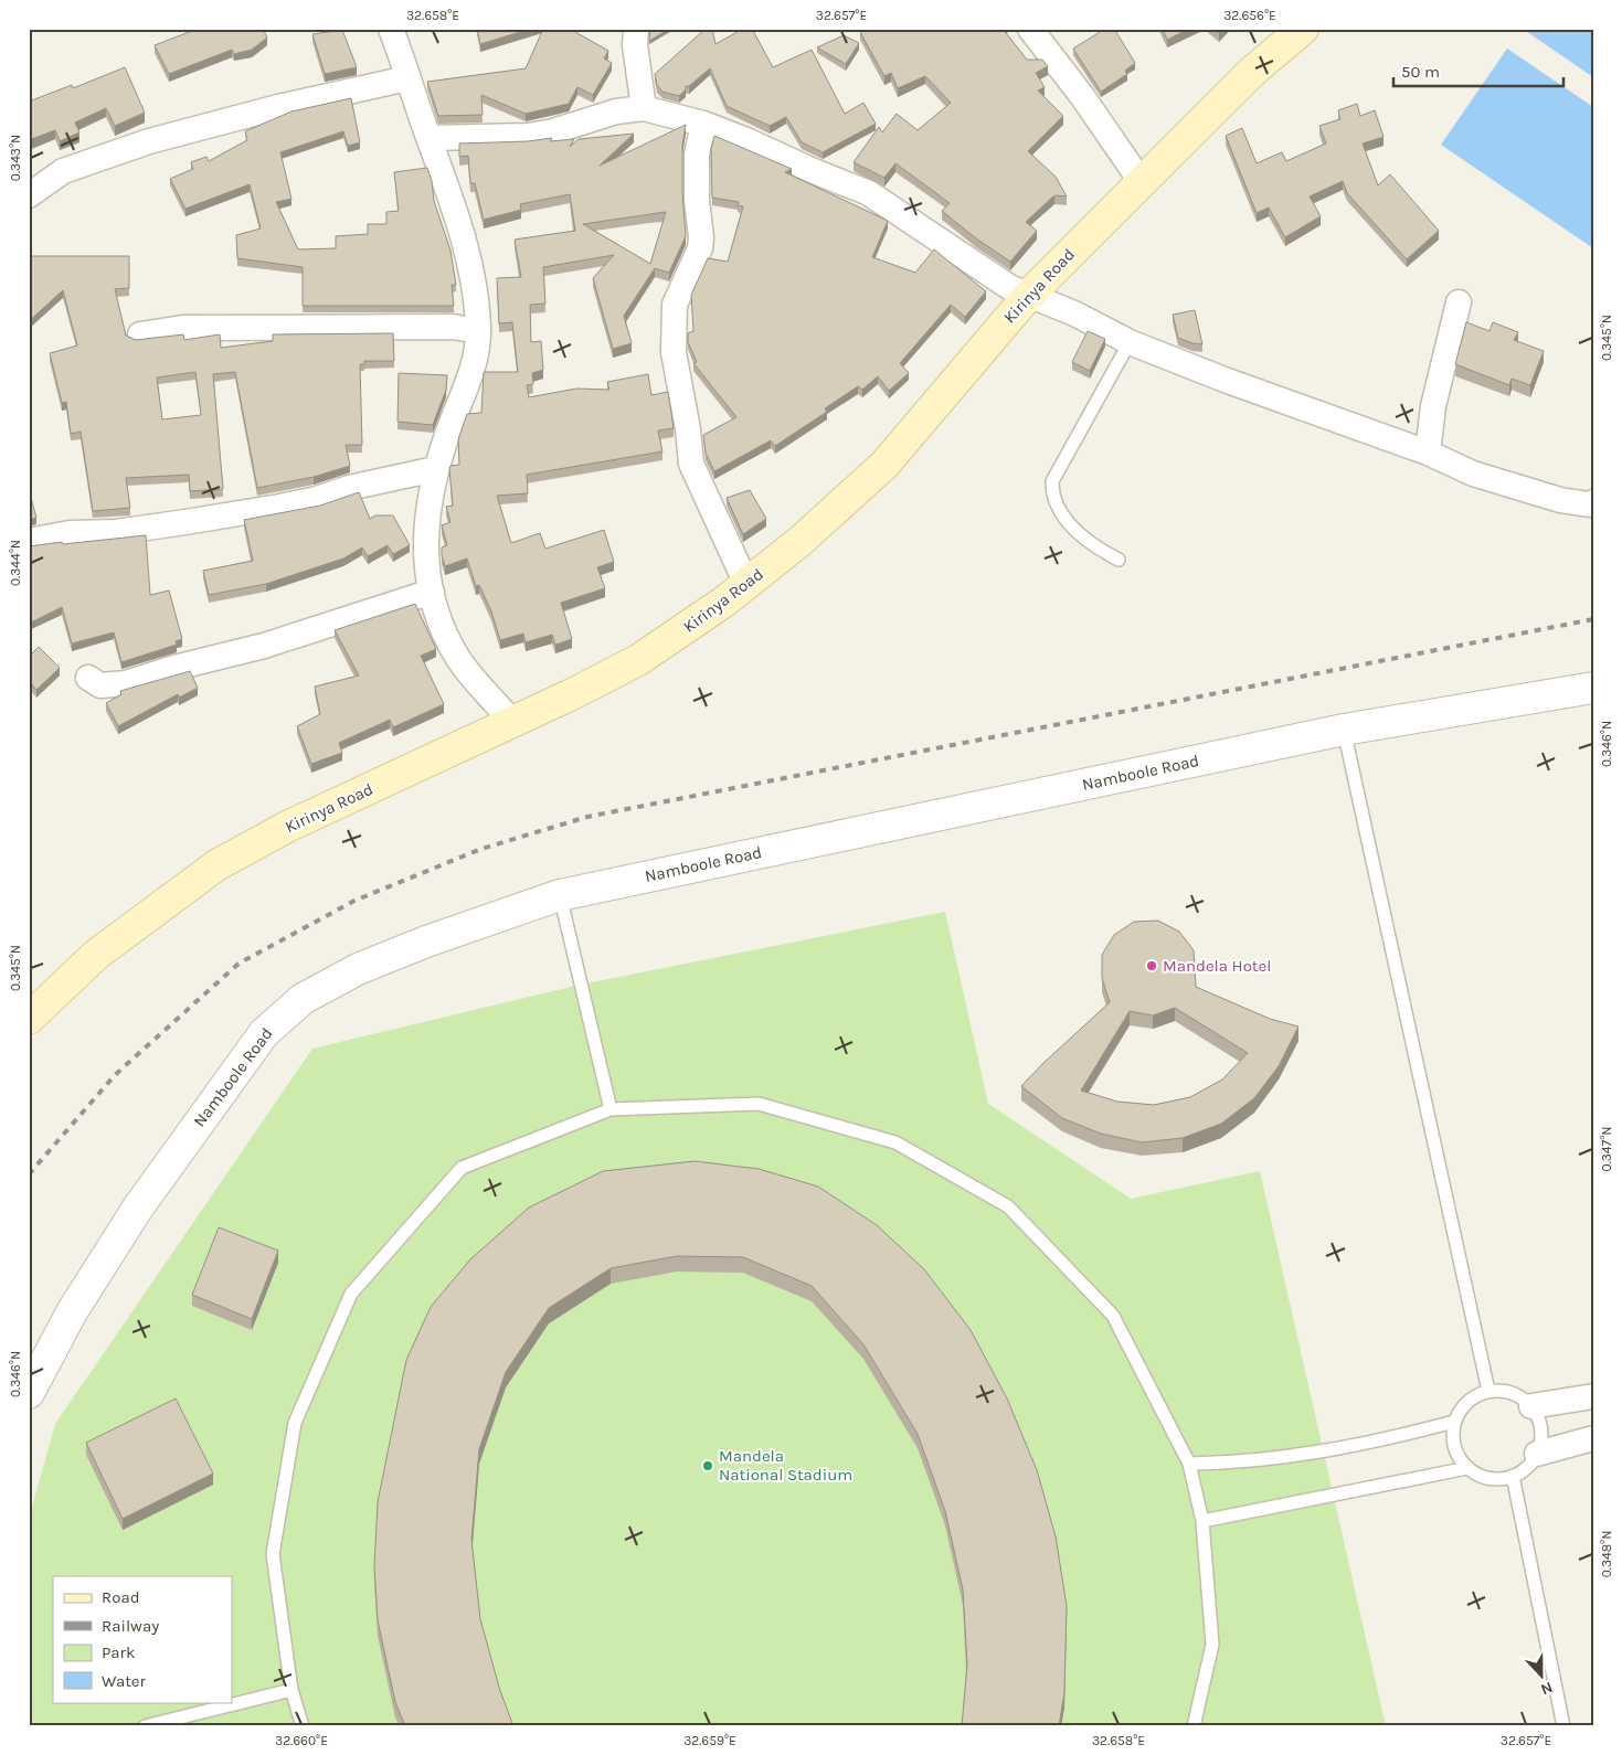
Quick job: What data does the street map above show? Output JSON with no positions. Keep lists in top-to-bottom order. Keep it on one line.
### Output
{"streets":{"main road":["Kirinya Road"],"street":["Namboole Road"]},"places":["Mandela Hotel","Mandela National Stadium"],"legend":["Road","Railway","Park","Water"],"scale_bar":"50 m","north":"bottom","coordinates":["32.658°E","32.657°E","32.656°E","0.343°N","0.345°N","0.344°N","0.346°N","0.347°N","0.348°N","32.660°E","32.659°E"]}
